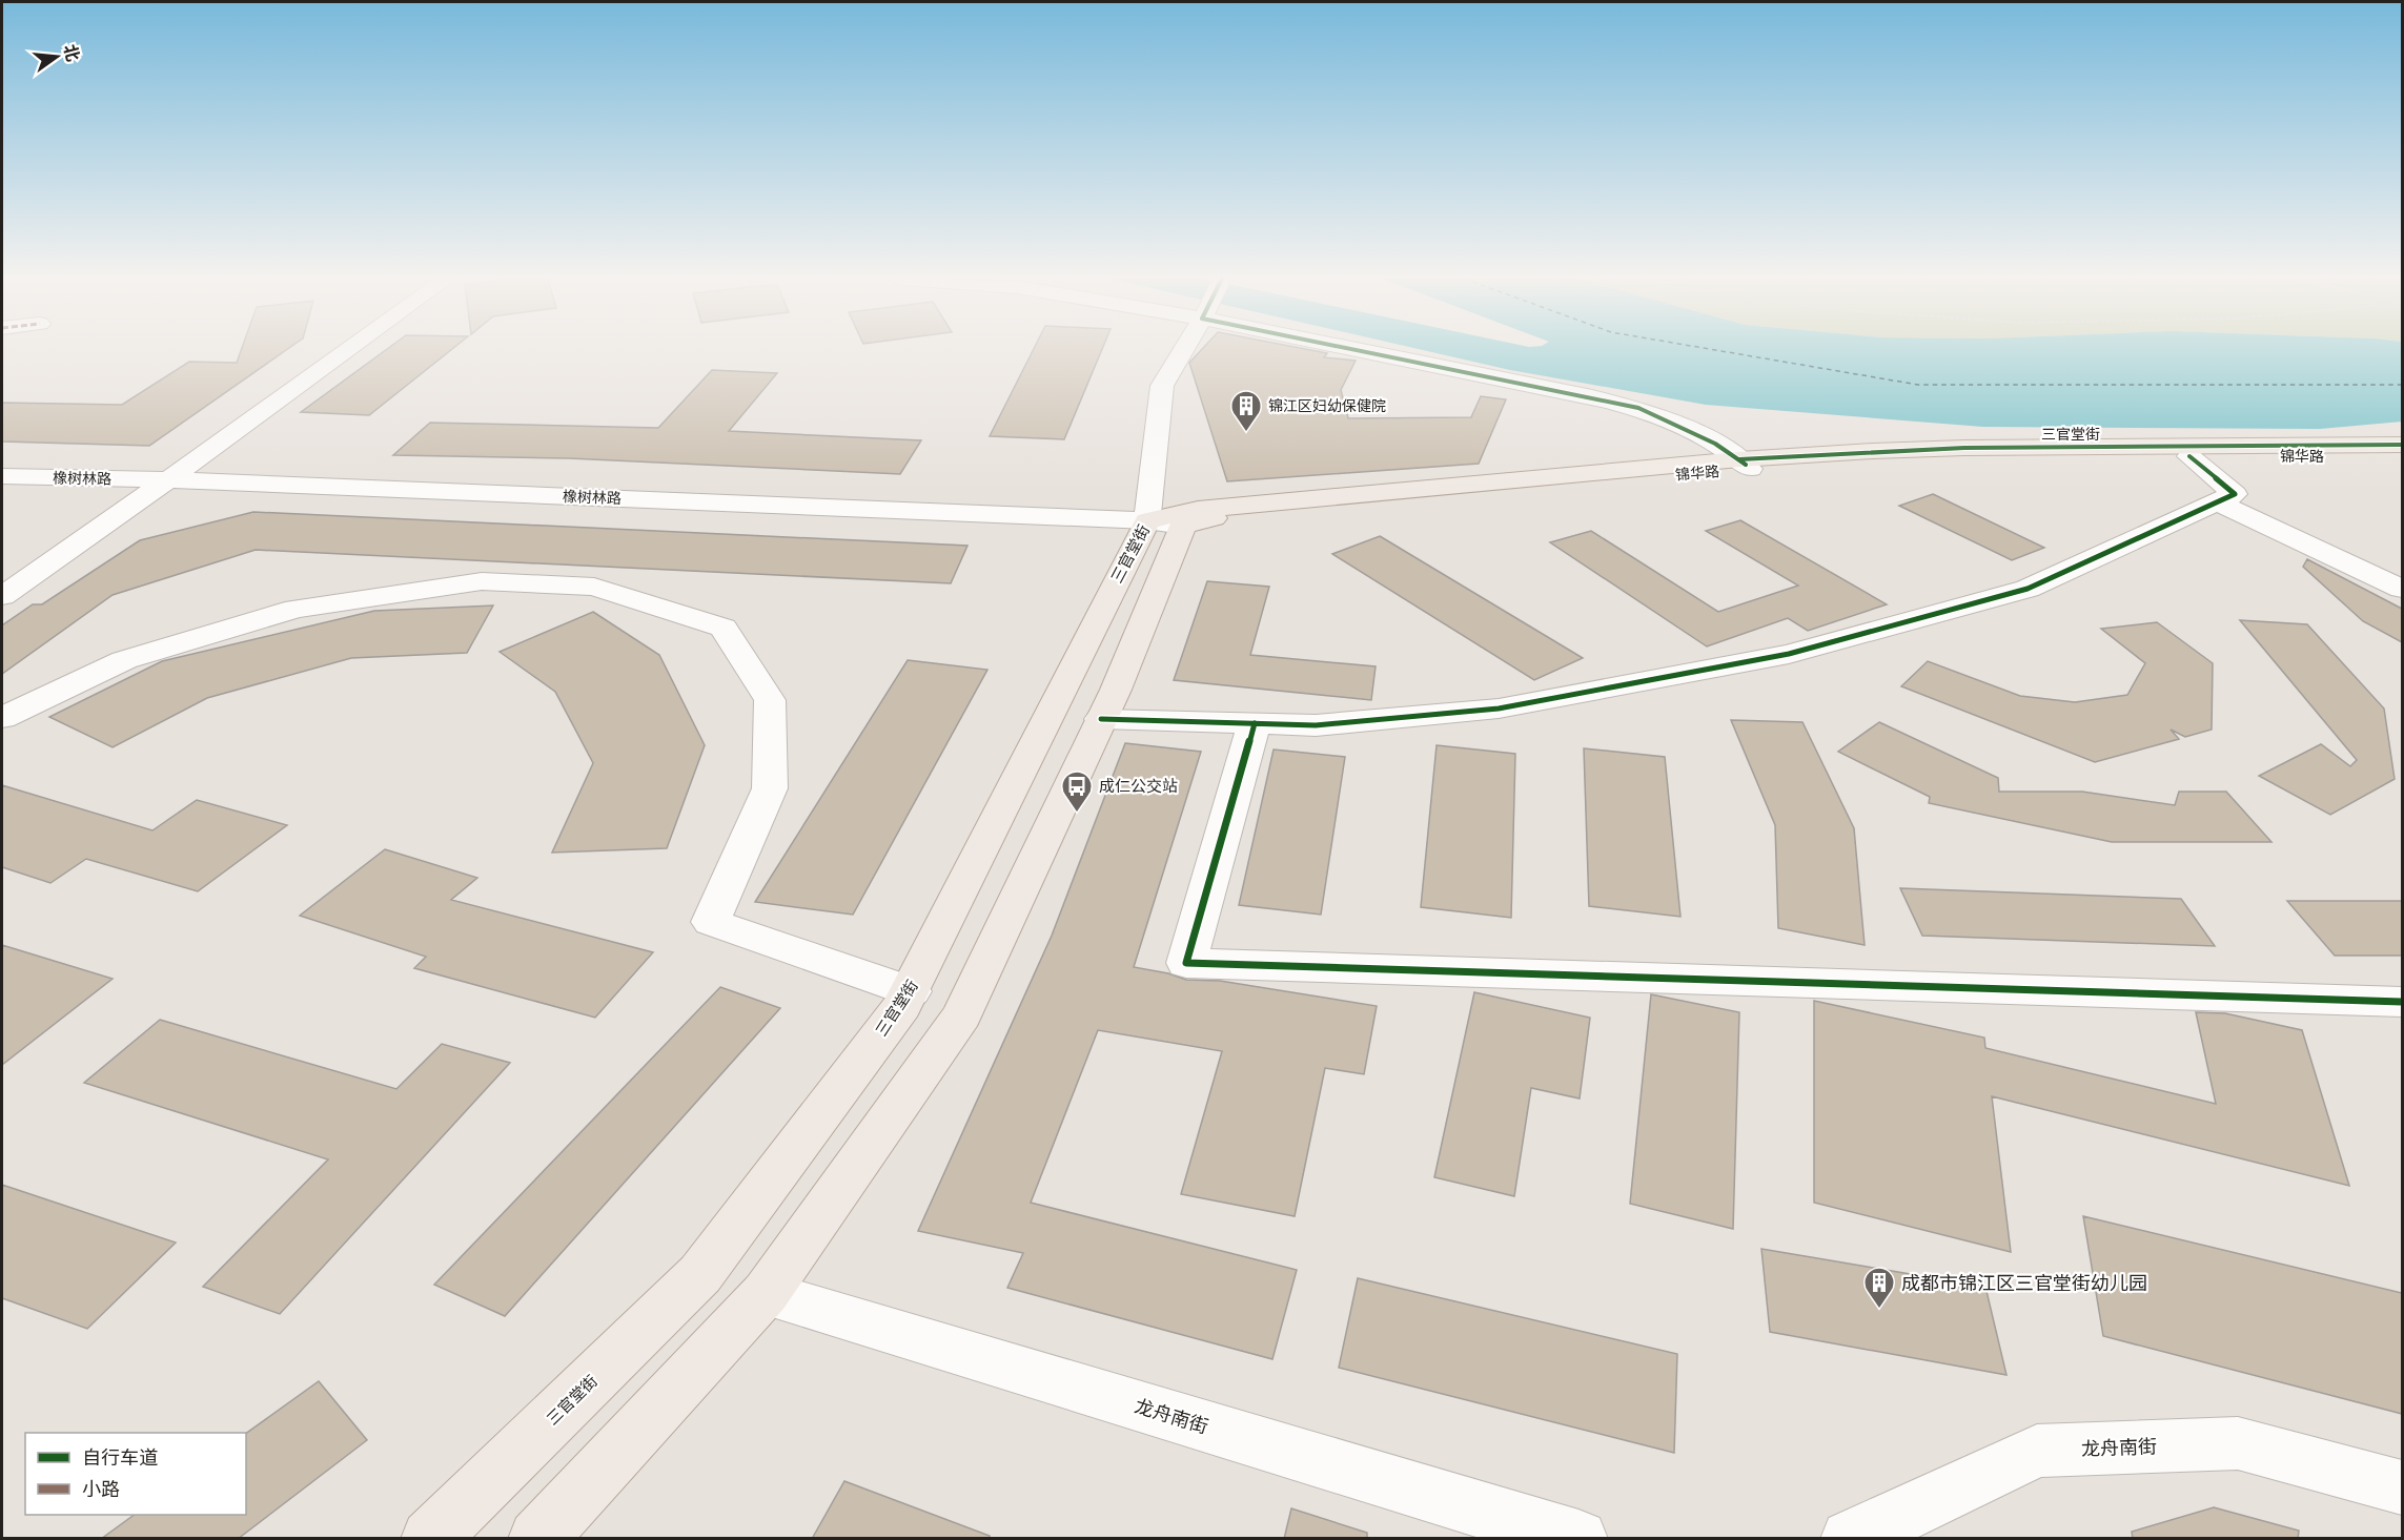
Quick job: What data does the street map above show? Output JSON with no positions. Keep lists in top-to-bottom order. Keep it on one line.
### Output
{"streets":{"main road":["三官堂街","锦华路"],"street":["橡树林路","龙舟南街"]},"crossings":[["三官堂街","锦华路"],["三官堂街","橡树林路"]],"places":{"building":["锦江区妇幼保健院","成都市锦江区三官堂街幼儿园"],"bus stop":["成仁公交站"]},"legend":["自行车道","小路"],"north":"right"}
